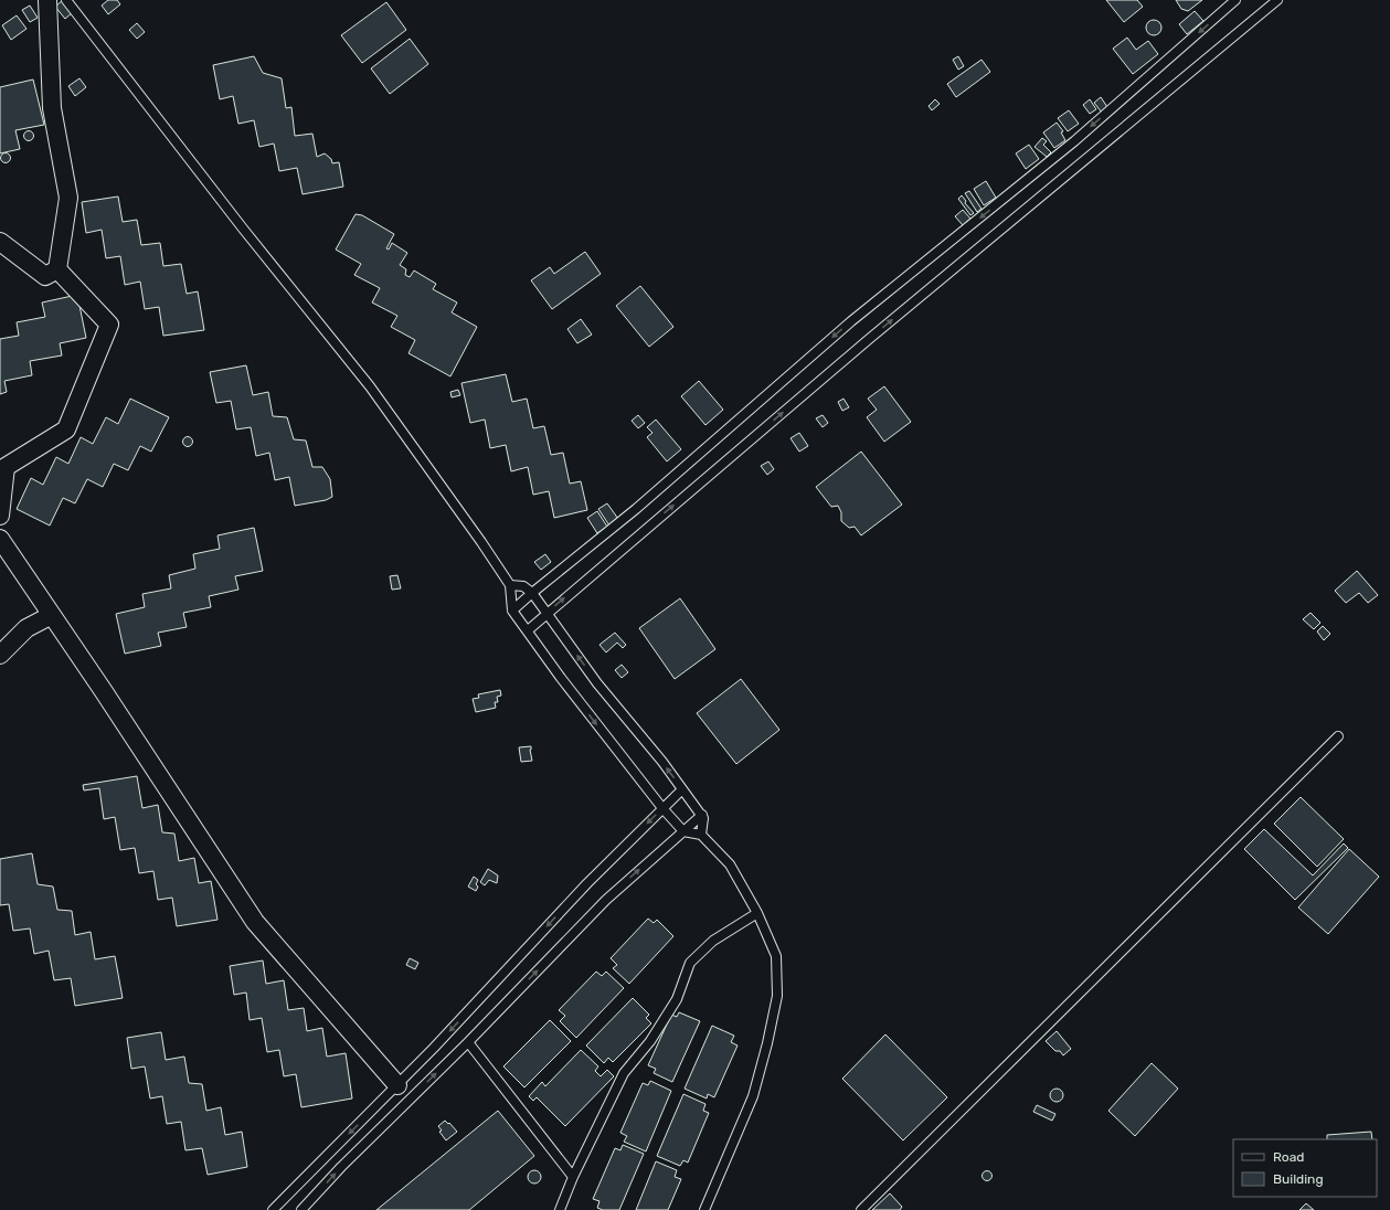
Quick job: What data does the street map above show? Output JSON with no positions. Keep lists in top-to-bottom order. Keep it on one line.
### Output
{"legend":["Road","Building"]}
